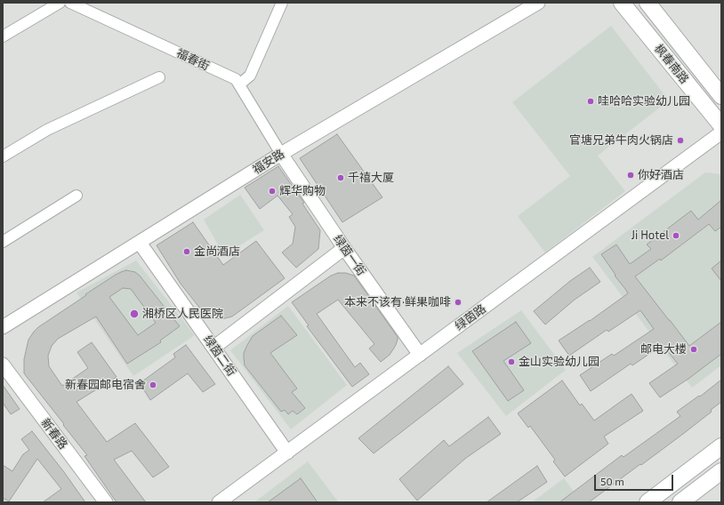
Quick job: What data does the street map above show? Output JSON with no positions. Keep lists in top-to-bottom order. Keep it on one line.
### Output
{"streets":{"main road":["枫春南路"],"street":["福春街","福安路","绿茵一街","绿茵路","绿茵二街","新春路"]},"crossings":[["福春街","福安路"],["福春街","绿茵一街"],["福安路","绿茵一街"],["福安路","绿茵二街"],["绿茵一街","绿茵路"],["绿茵路","绿茵二街"]],"places":["哇哈哈实验幼儿园","官塘兄弟牛肉火锅店","你好酒店","千禧大厦","辉华购物","Ji Hotel","金尚酒店","本来不该有·鲜果咖啡","湘桥区人民医院","邮电大楼","金山实验幼儿园","新春园邮电宿舍"],"scale_bar":"50 m"}
